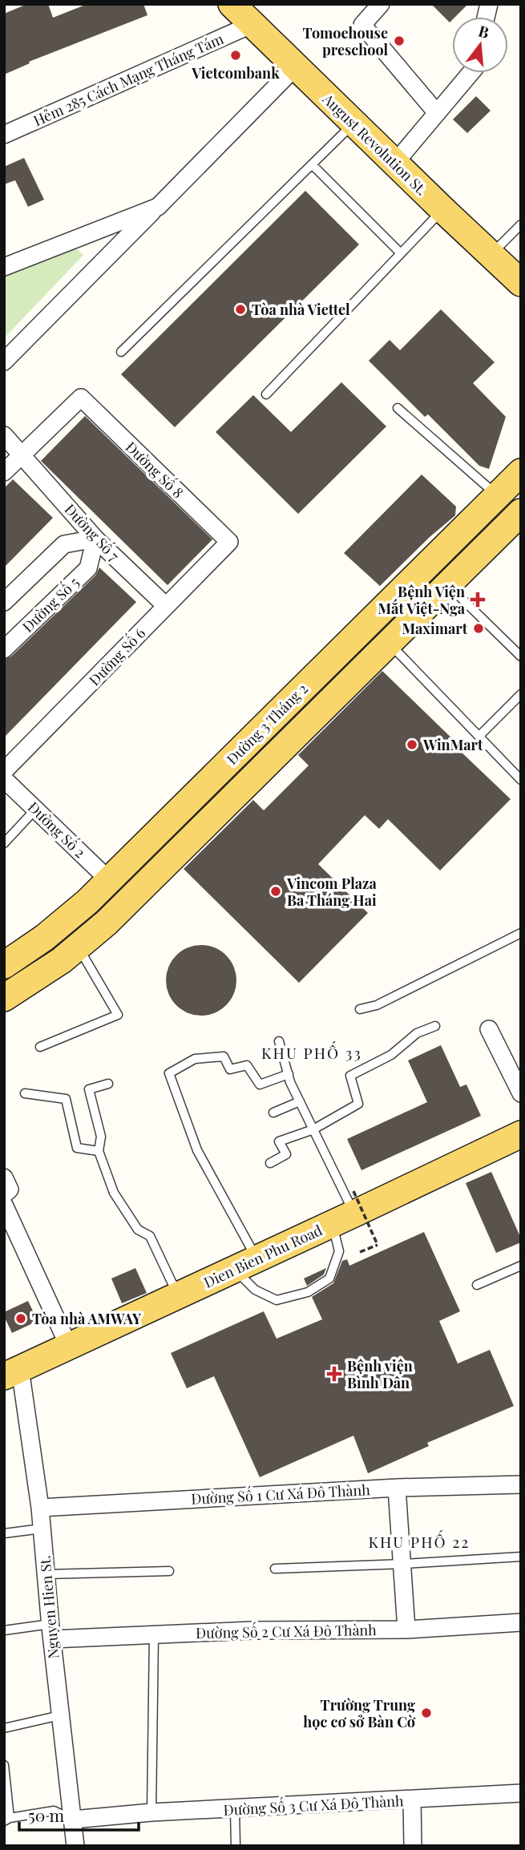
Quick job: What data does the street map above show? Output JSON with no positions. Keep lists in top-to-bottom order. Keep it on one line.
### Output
{"streets":{"main road":["August Revolution St.","Đường 3 Tháng 2","Dien Bien Phu Road"],"street":["Hẻm 285 Cách Mạng Tháng Tám","Đường Số 8","Đường Số 7","Đường Số 5","Đường Số 6","Đường Số 2","Ðường Số 1 Cư Xá Đô Thành","Nguyen Hien St.","Ðường Số 2 Cư Xá Đô Thành","Ðường Số 3 Cư Xá Đô Thành"]},"crossings":[["Hẻm 285 Cách Mạng Tháng Tám","August Revolution St."],["Đường Số 8","Đường Số 7"],["Đường Số 8","Đường Số 6"],["Đường Số 7","Đường Số 5"],["Đường Số 7","Đường Số 6"],["Đường 3 Tháng 2","Đường Số 2"],["Dien Bien Phu Road","Nguyen Hien St."],["Ðường Số 1 Cư Xá Đô Thành","Nguyen Hien St."],["Nguyen Hien St.","Ðường Số 2 Cư Xá Đô Thành"],["Nguyen Hien St.","Ðường Số 3 Cư Xá Đô Thành"]],"districts":["KHU PHỐ 33","KHU PHỐ 22"],"places":{"other":["Tomoehouse preschool","Vietcombank","Tòa nhà Viettel","Maximart","WinMart","Vincom Plaza Ba Tháng Hai","Tòa nhà AMWAY","Trường Trung học cơ sở Bàn Cờ"],"health":["Bệnh Viện Mắt Việt-Nga","Bệnh viện Bình Dân"]},"scale_bar":"50 m","north":"top"}
